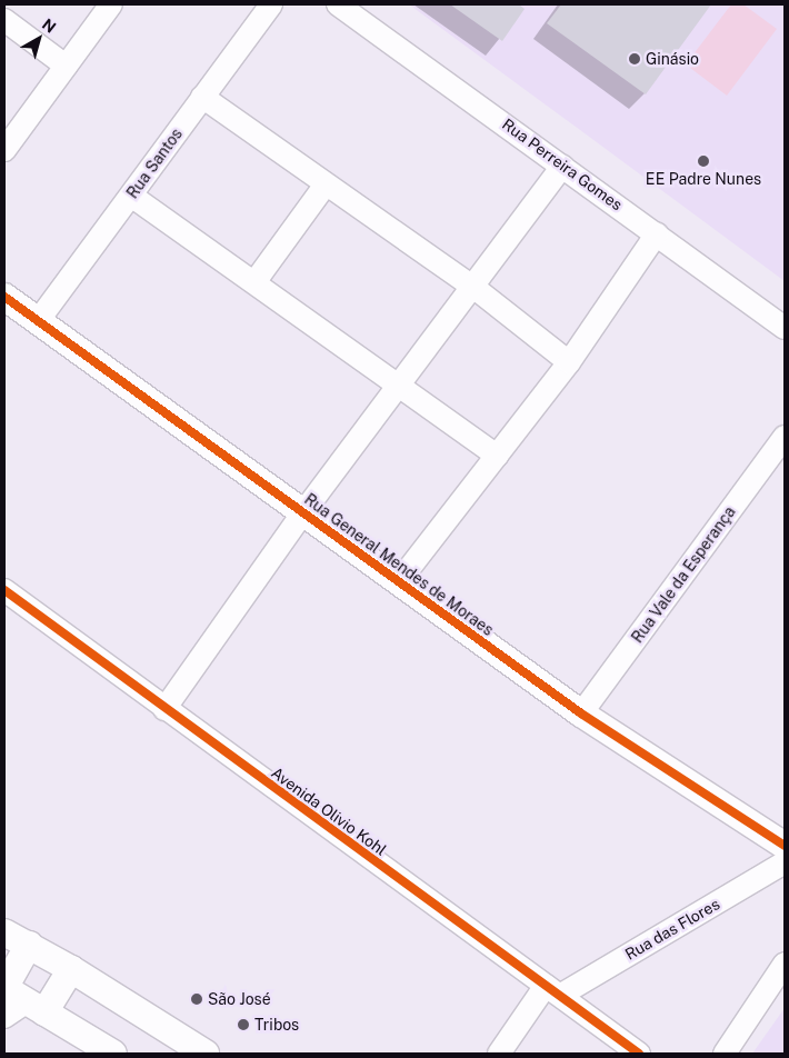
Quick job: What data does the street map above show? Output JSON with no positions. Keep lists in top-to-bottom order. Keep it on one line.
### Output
{"streets":{"street":["Rua Santos","Rua Perreira Gomes","Rua General Mendes de Moraes","Rua Vale da Esperança","Avenida Olivio Kohl","Rua das Flores"]},"crossings":[["Rua Santos","Rua General Mendes de Moraes"],["Rua General Mendes de Moraes","Rua Vale da Esperança"],["Avenida Olivio Kohl","Rua das Flores"]],"places":["Ginásio","EE Padre Nunes","São José","Tribos"],"north":"top right"}
